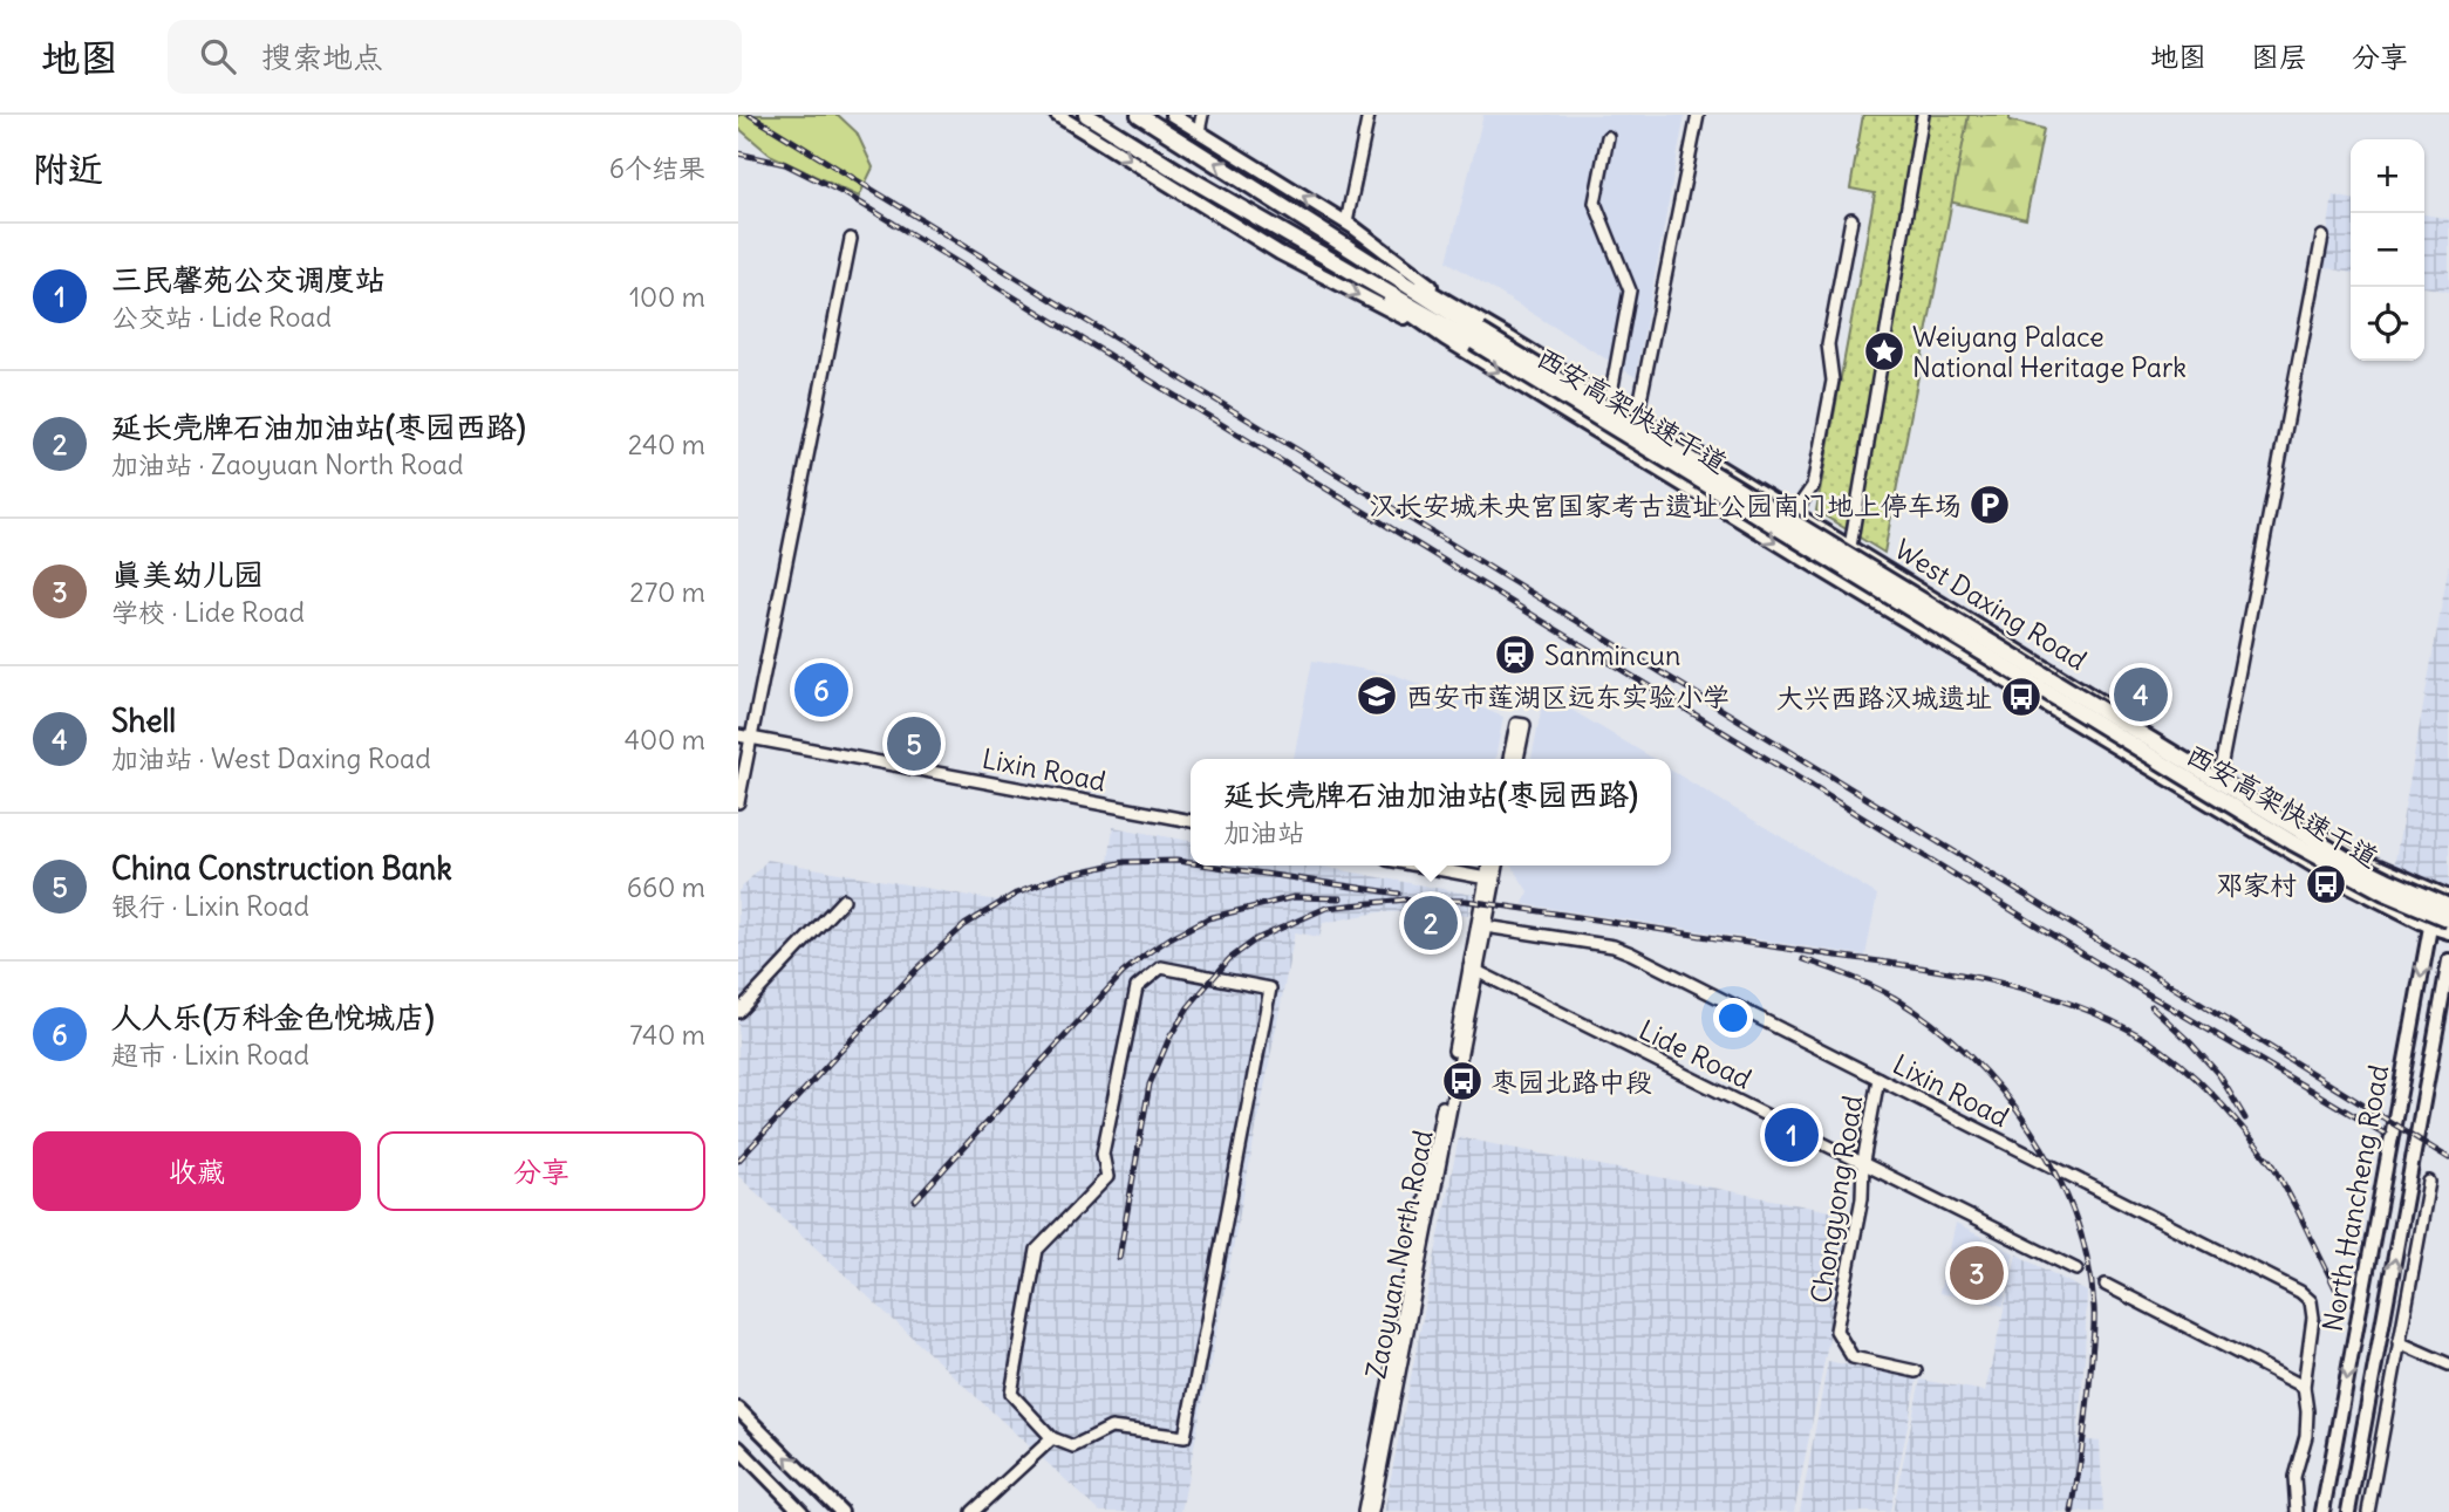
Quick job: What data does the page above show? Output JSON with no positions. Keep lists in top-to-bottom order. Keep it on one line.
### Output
{"streets":{"highway":["西安高架快速干道"],"main road":["West Daxing Road","North Hancheng Road"],"street":["Lixin Road","Lide Road","Chongyong Road","Zaoyuan North Road"]},"crossings":[["西安高架快速干道","West Daxing Road"],["West Daxing Road","North Hancheng Road"],["Lixin Road","Chongyong Road"],["Lixin Road","Zaoyuan North Road"],["Lide Road","Chongyong Road"],["Lide Road","Zaoyuan North Road"]],"places":{"place":["Weiyang Palace National Heritage Park"],"parking":["汉长安城未央宫国家考古遗址公园南门地上停车场"],"station":["Sanmincun"],"school or university":["西安市莲湖区远东实验小学"],"bus stop":["大兴西路汉城遗址","邓家村","枣园北路中段"]},"page":{"header":"地图","search":"搜索地点","nav":["地图","图层","分享"],"heading":["附近","6个结果"],"map_buttons":["+","−"],"list":[{"mark":"1","name":"三民馨苑公交调度站","note":"公交站 · Lide Road","value":"100 m"},{"mark":"2","name":"延长壳牌石油加油站(枣园西路)","note":"加油站 · Zaoyuan North Road","value":"240 m"},{"mark":"3","name":"真美幼儿园","note":"学校 · Lide Road","value":"270 m"},{"mark":"4","name":"Shell","note":"加油站 · West Daxing Road","value":"400 m"},{"mark":"5","name":"China Construction Bank","note":"银行 · Lixin Road","value":"660 m"},{"mark":"6","name":"人人乐(万科金色悦城店)","note":"超市 · Lixin Road","value":"740 m"}],"pins":["6","4","5","2","1","3"],"popup":["延长壳牌石油加油站(枣园西路)","加油站"],"buttons":["收藏","分享"]}}
